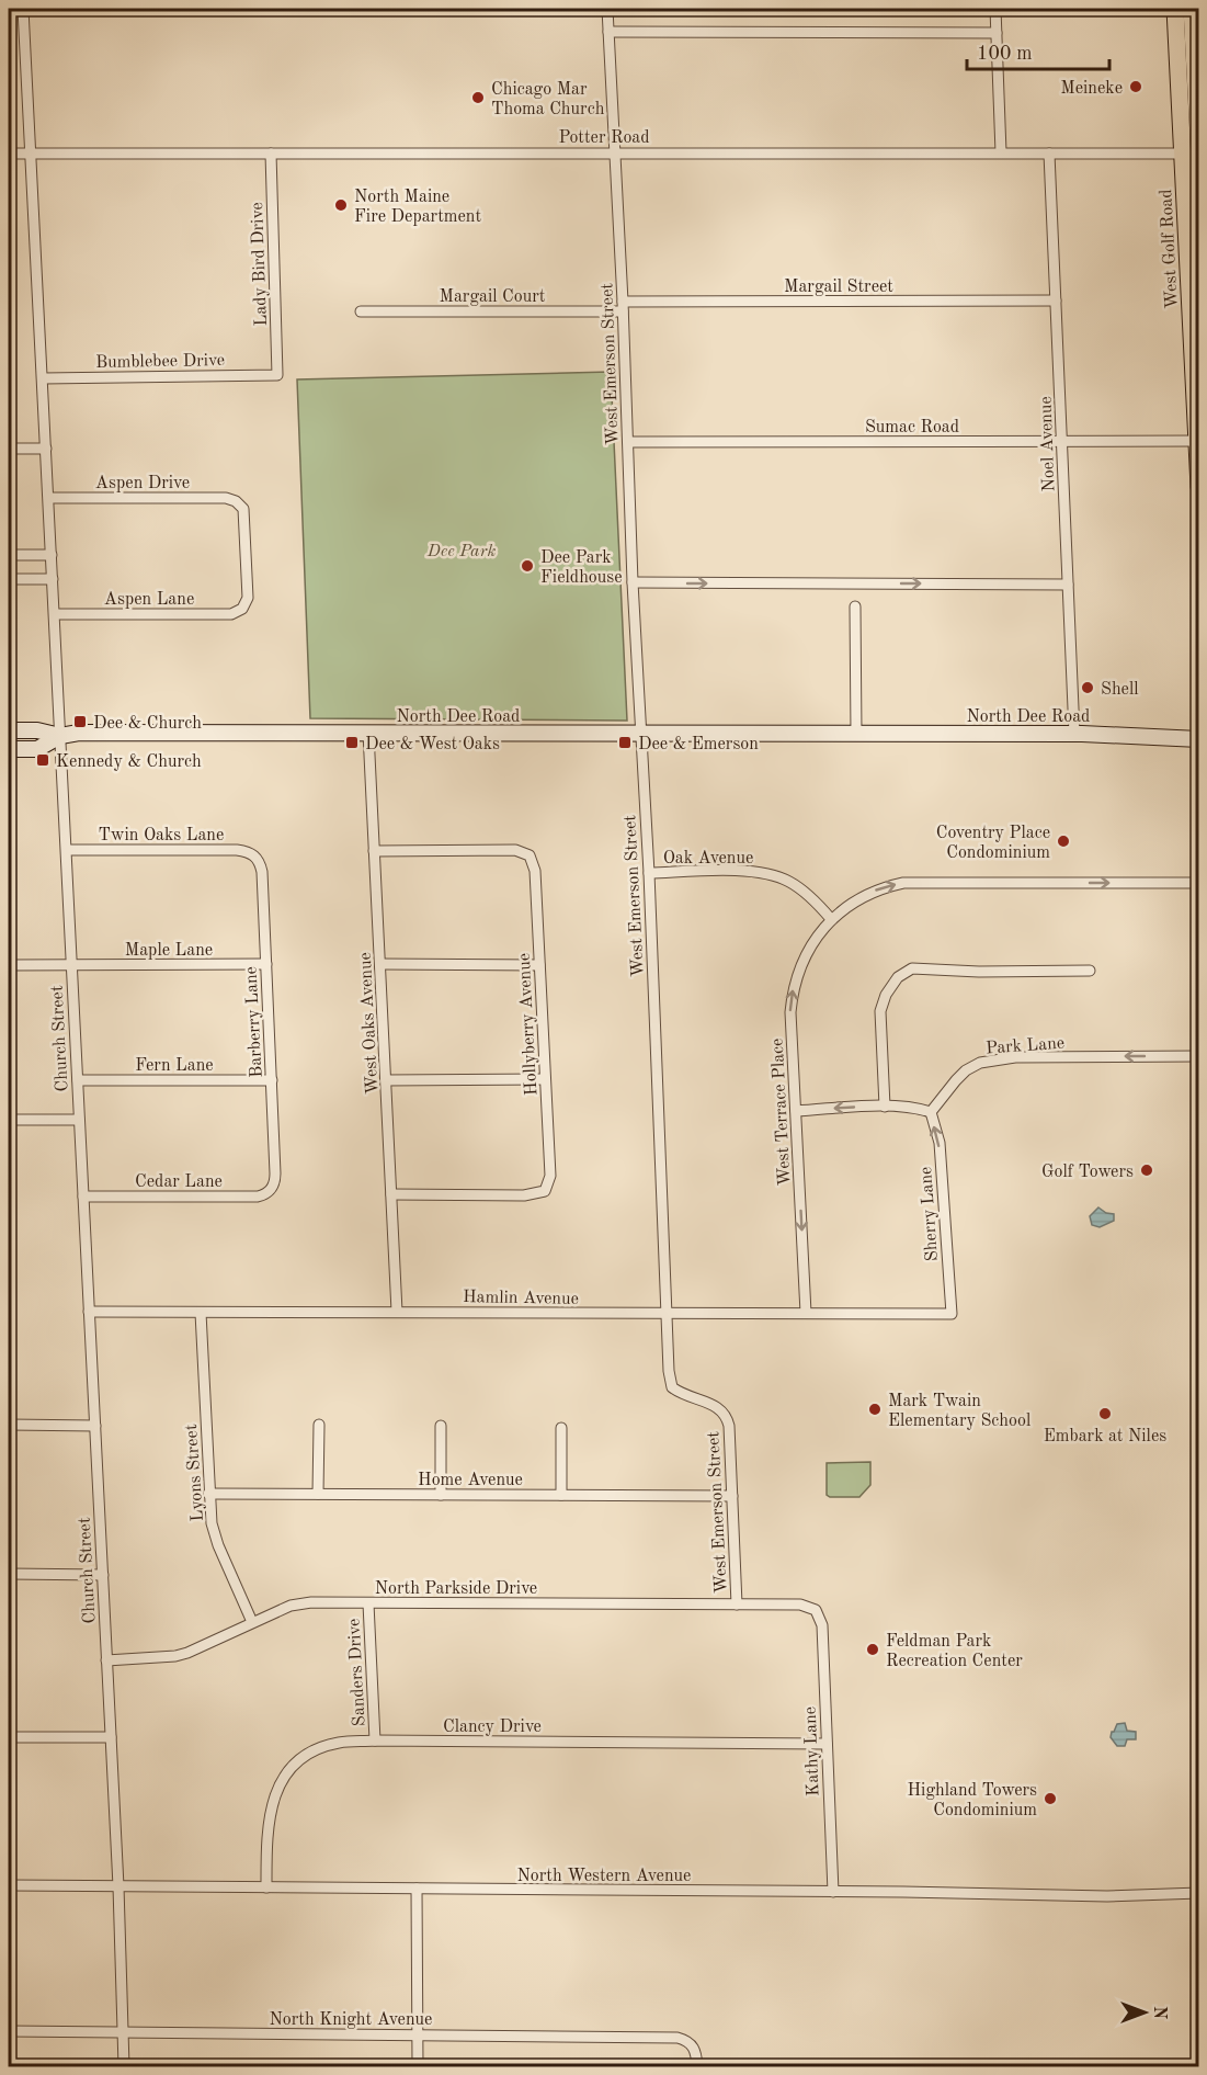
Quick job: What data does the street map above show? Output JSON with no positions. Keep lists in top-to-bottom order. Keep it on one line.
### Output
{"streets":{"main road":["West Golf Road"],"street":["Potter Road","Lady Bird Drive","Margail Street","Margail Court","Bumblebee Drive","West Emerson Street","Sumac Road","Noel Avenue","Aspen Drive","Aspen Lane","North Dee Road","Twin Oaks Lane","Oak Avenue","Maple Lane","Barberry Lane","West Oaks Avenue","Hollyberry Avenue","Church Street","Park Lane","Fern Lane","West Terrace Place","Cedar Lane","Sherry Lane","Hamlin Avenue","Lyons Street","Home Avenue","North Parkside Drive","Sanders Drive","Clancy Drive","Kathy Lane","North Western Avenue","North Knight Avenue"]},"crossings":[["Potter Road","West Golf Road"],["Potter Road","Lady Bird Drive"],["Potter Road","West Emerson Street"],["Potter Road","Noel Avenue"],["Potter Road","Church Street"],["West Golf Road","Sumac Road"],["Lady Bird Drive","Bumblebee Drive"],["Margail Street","Margail Court"],["Margail Street","West Emerson Street"],["Margail Street","Noel Avenue"],["Margail Court","West Emerson Street"],["Bumblebee Drive","Church Street"],["West Emerson Street","Sumac Road"],["West Emerson Street","North Dee Road"],["West Emerson Street","Oak Avenue"],["West Emerson Street","Hamlin Avenue"],["West Emerson Street","Home Avenue"],["West Emerson Street","North Parkside Drive"],["Sumac Road","Noel Avenue"],["Noel Avenue","North Dee Road"],["Aspen Drive","Aspen Lane"],["Aspen Drive","Church Street"],["Aspen Lane","Church Street"],["North Dee Road","West Oaks Avenue"],["North Dee Road","Church Street"],["Twin Oaks Lane","Barberry Lane"],["Twin Oaks Lane","Church Street"],["Oak Avenue","West Terrace Place"],["Maple Lane","Barberry Lane"],["Maple Lane","Church Street"],["Barberry Lane","Fern Lane"],["Barberry Lane","Cedar Lane"],["West Oaks Avenue","Hollyberry Avenue"],["West Oaks Avenue","Hamlin Avenue"],["Church Street","Fern Lane"],["Church Street","Cedar Lane"],["Church Street","Hamlin Avenue"],["Church Street","North Parkside Drive"],["Church Street","North Western Avenue"],["Church Street","North Knight Avenue"],["Park Lane","Sherry Lane"],["West Terrace Place","Hamlin Avenue"],["Sherry Lane","Hamlin Avenue"],["Hamlin Avenue","Lyons Street"],["Lyons Street","Home Avenue"],["Lyons Street","North Parkside Drive"],["North Parkside Drive","Sanders Drive"],["North Parkside Drive","Kathy Lane"],["Sanders Drive","Clancy Drive"],["Clancy Drive","Kathy Lane"],["Clancy Drive","North Western Avenue"],["Kathy Lane","North Western Avenue"]],"one_way":["Park Lane","Sherry Lane"],"parks":["Dee Park"],"places":{"other":["Meineke","Chicago Mar Thoma Church","North Maine Fire Department","Dee Park Fieldhouse","Shell","Coventry Place Condominium","Golf Towers","Mark Twain Elementary School","Embark at Niles","Feldman Park Recreation Center","Highland Towers Condominium"],"transit":["Dee & Church","Dee & West Oaks","Dee & Emerson","Kennedy & Church"]},"scale_bar":"100 m","north":"right"}
